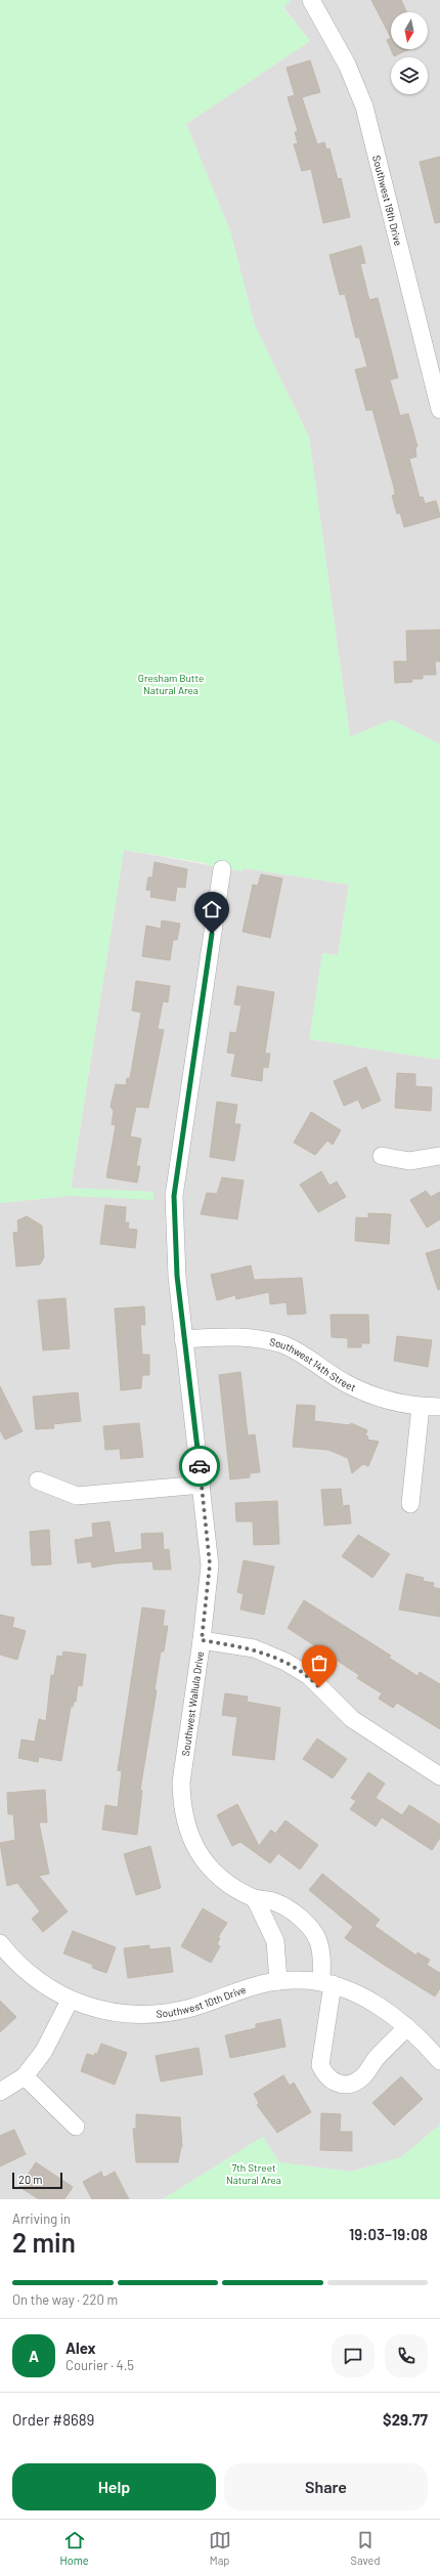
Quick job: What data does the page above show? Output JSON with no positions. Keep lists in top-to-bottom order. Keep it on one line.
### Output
{"streets":{"street":["Southwest 19th Drive","Southwest 14th Street","Southwest Wallula Drive","Southwest 10th Drive"]},"crossings":[["Southwest 14th Street","Southwest Wallula Drive"],["Southwest Wallula Drive","Southwest 10th Drive"]],"parks":["Gresham Butte Natural Area","7th Street Natural Area"],"scale_bar":"20 m","north":"bottom","page":{"scale":"20 m","heading":["2 min","Arriving in","19:03–19:08"],"panel":["Alex","Courier · 4.5","Order #8689","$29.77"],"bar":"On the way · 220 m","round":"A","buttons":["Help","Share"],"tabs":["Home","Map","Saved"]}}
